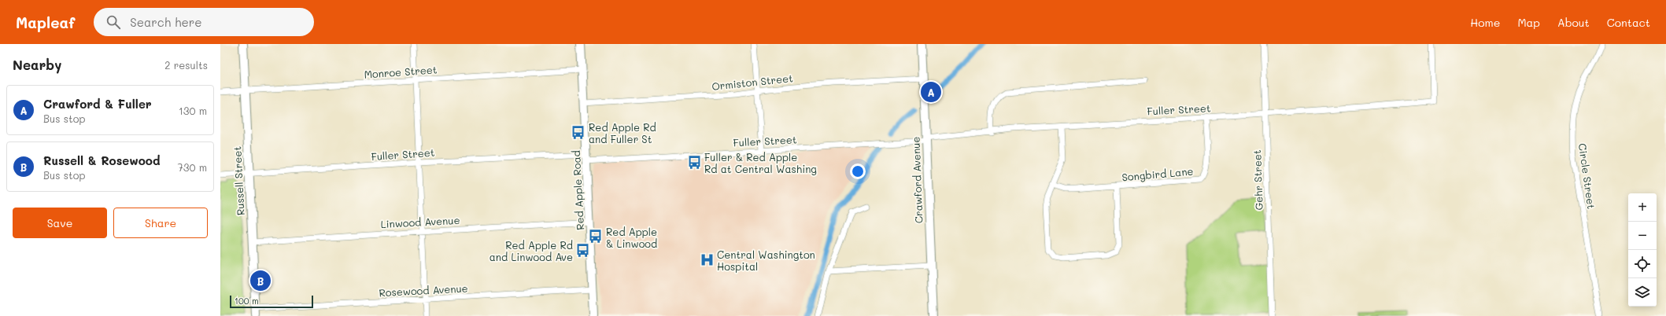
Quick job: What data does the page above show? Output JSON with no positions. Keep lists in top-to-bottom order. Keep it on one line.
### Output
{"streets":{"street":["Monroe Street","Ormiston Street","Fuller Street","Songbird Lane","Circle Street","Crawford Avenue","Gehr Street","Russell Street","Red Apple Road","Linwood Avenue","Rosewood Avenue"]},"crossings":[["Monroe Street","Russell Street"],["Monroe Street","Red Apple Road"],["Ormiston Street","Crawford Avenue"],["Ormiston Street","Red Apple Road"],["Fuller Street","Songbird Lane"],["Fuller Street","Crawford Avenue"],["Fuller Street","Gehr Street"],["Fuller Street","Russell Street"],["Fuller Street","Red Apple Road"],["Russell Street","Linwood Avenue"],["Russell Street","Rosewood Avenue"],["Red Apple Road","Linwood Avenue"],["Red Apple Road","Rosewood Avenue"]],"places":{"bus stop":["Red Apple Rd and Fuller St","Fuller & Red Apple Rd at Central Washing","Red Apple & Linwood","Red Apple Rd and Linwood Ave"],"hospital":["Central Washington Hospital"]},"scale_bar":"100 m","page":{"header":"Mapleaf","search":"Search here","nav":["Home","Map","About","Contact"],"heading":["Nearby","2 results"],"pins":["A","B"],"list":[{"mark":"A","name":"Crawford & Fuller","note":"Bus stop","value":"130 m"},{"mark":"B","name":"Russell & Rosewood","note":"Bus stop","value":"730 m"}],"map_buttons":["+","−"],"buttons":["Save","Share"],"scale":"100 m"}}
